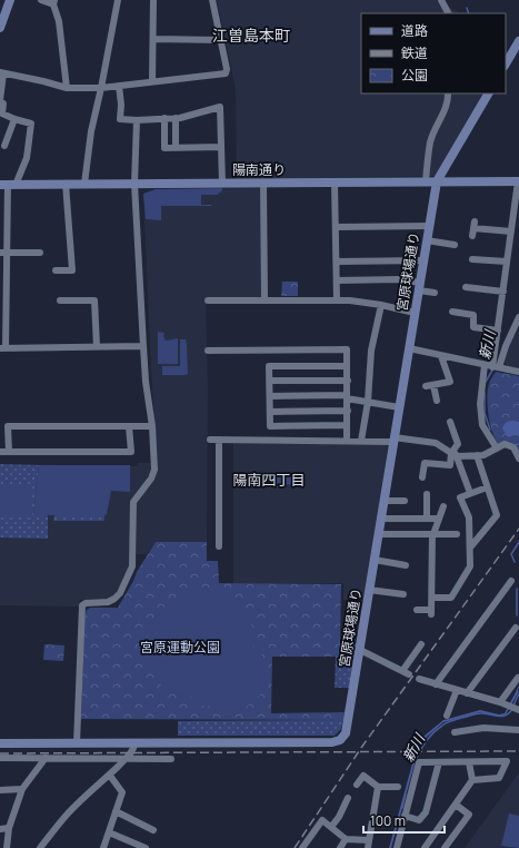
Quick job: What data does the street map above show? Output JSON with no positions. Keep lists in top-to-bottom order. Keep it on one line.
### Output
{"streets":{"street":["陽南通り","宮原球場通り"]},"crossings":[["陽南通り","宮原球場通り"]],"districts":["江曽島本町","陽南四丁目"],"water":["新川"],"parks":["宮原運動公園"],"legend":["道路","鉄道","公園"],"scale_bar":"100 m"}
